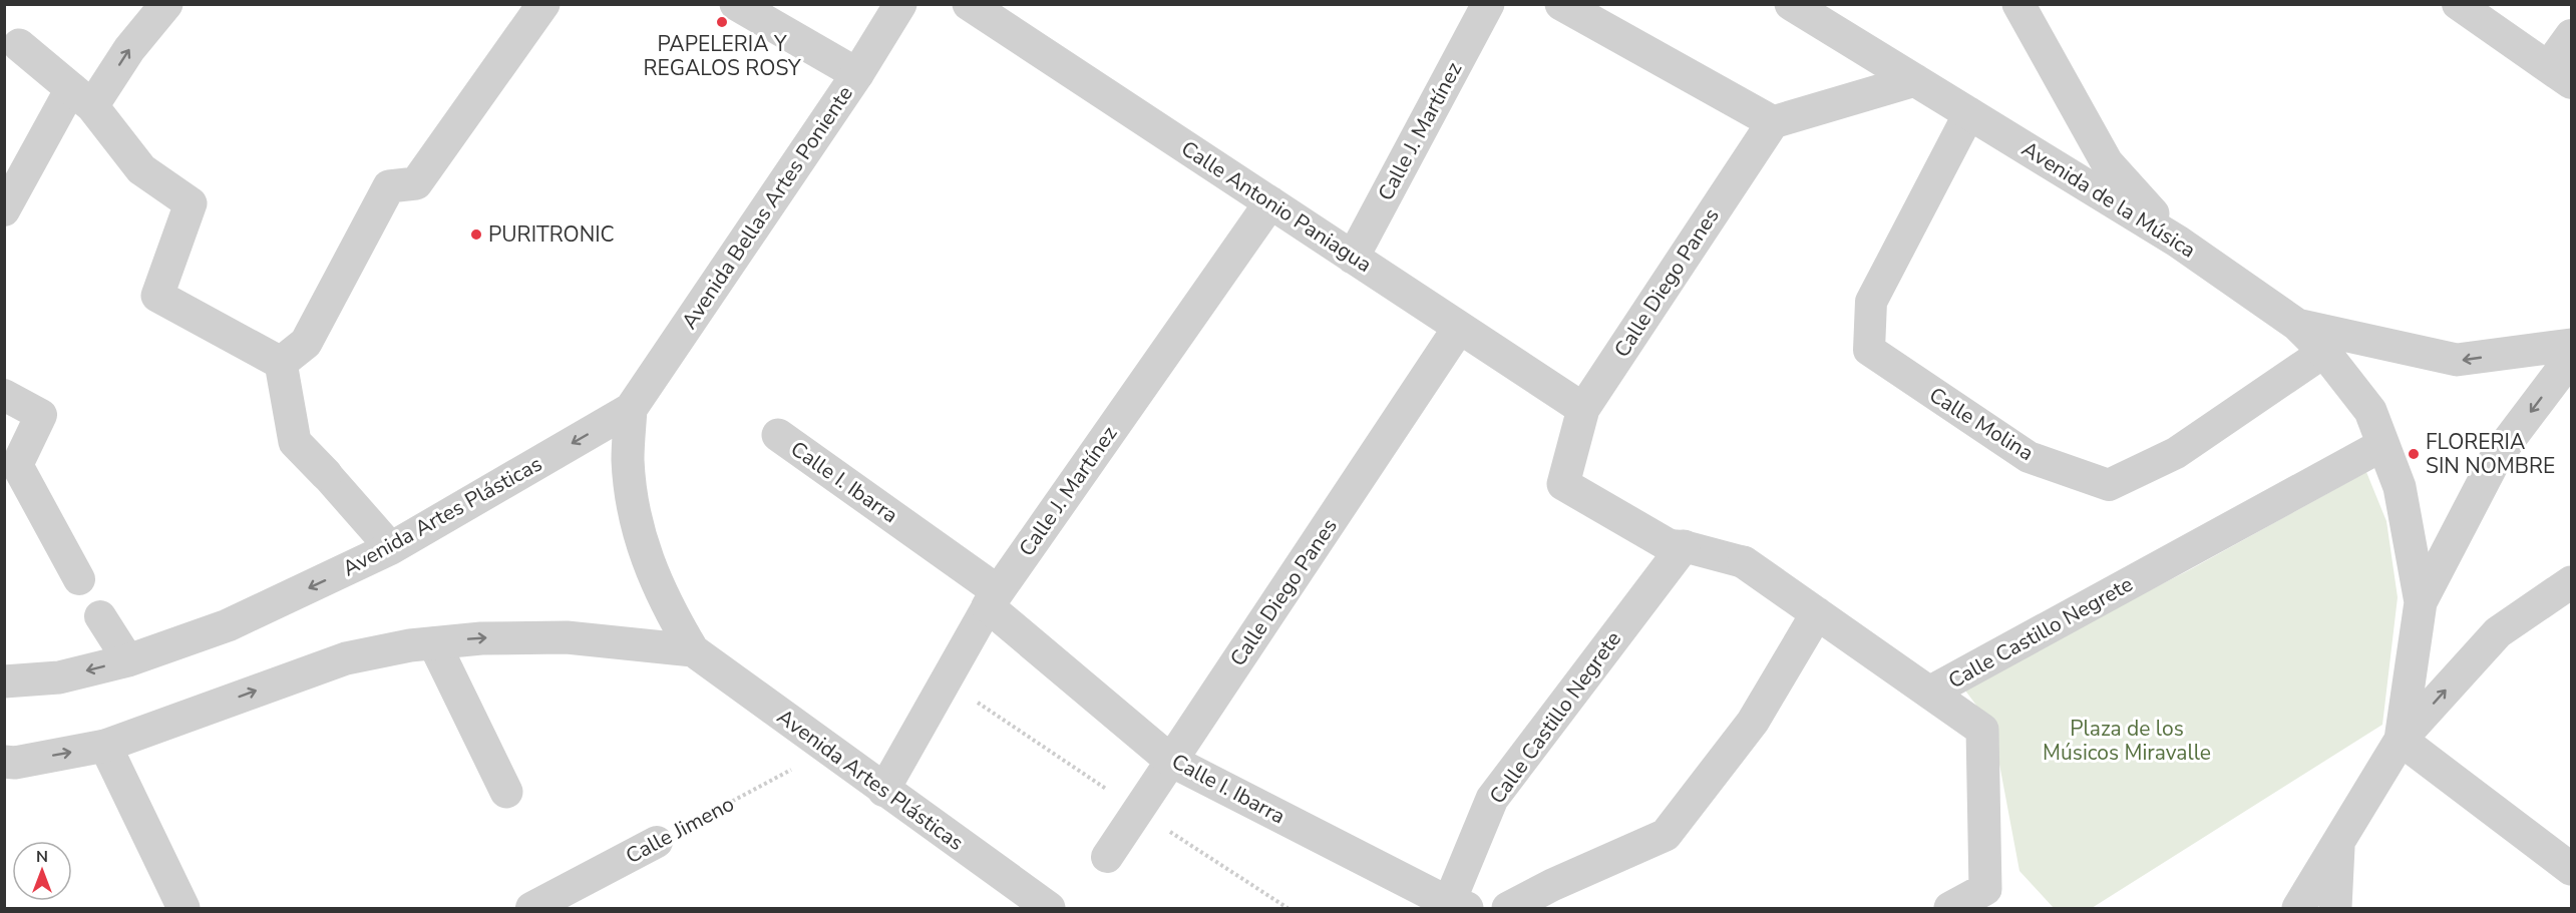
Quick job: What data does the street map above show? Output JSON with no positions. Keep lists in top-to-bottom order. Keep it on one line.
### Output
{"streets":{"street":["Calle J. Martínez","Avenida de la Música","Calle Antonio Paniagua","Avenida Bellas Artes Poniente","Calle Diego Panes","Calle Molina","Calle I. Ibarra","Avenida Artes Plásticas","Calle Castillo Negrete","Calle Jimeno"]},"crossings":[["Calle J. Martínez","Calle Antonio Paniagua"],["Calle J. Martínez","Calle I. Ibarra"],["Calle J. Martínez","Avenida Artes Plásticas"],["Avenida de la Música","Calle Molina"],["Calle Antonio Paniagua","Calle Diego Panes"],["Avenida Bellas Artes Poniente","Avenida Artes Plásticas"],["Calle Diego Panes","Calle I. Ibarra"],["Calle Diego Panes","Calle Castillo Negrete"],["Calle I. Ibarra","Calle Castillo Negrete"],["Avenida Artes Plásticas","Calle Jimeno"]],"parks":["Plaza de los Músicos Miravalle"],"places":["PAPELERIA Y REGALOS ROSY","PURITRONIC","FLORERIA SIN NOMBRE"],"north":"top"}
